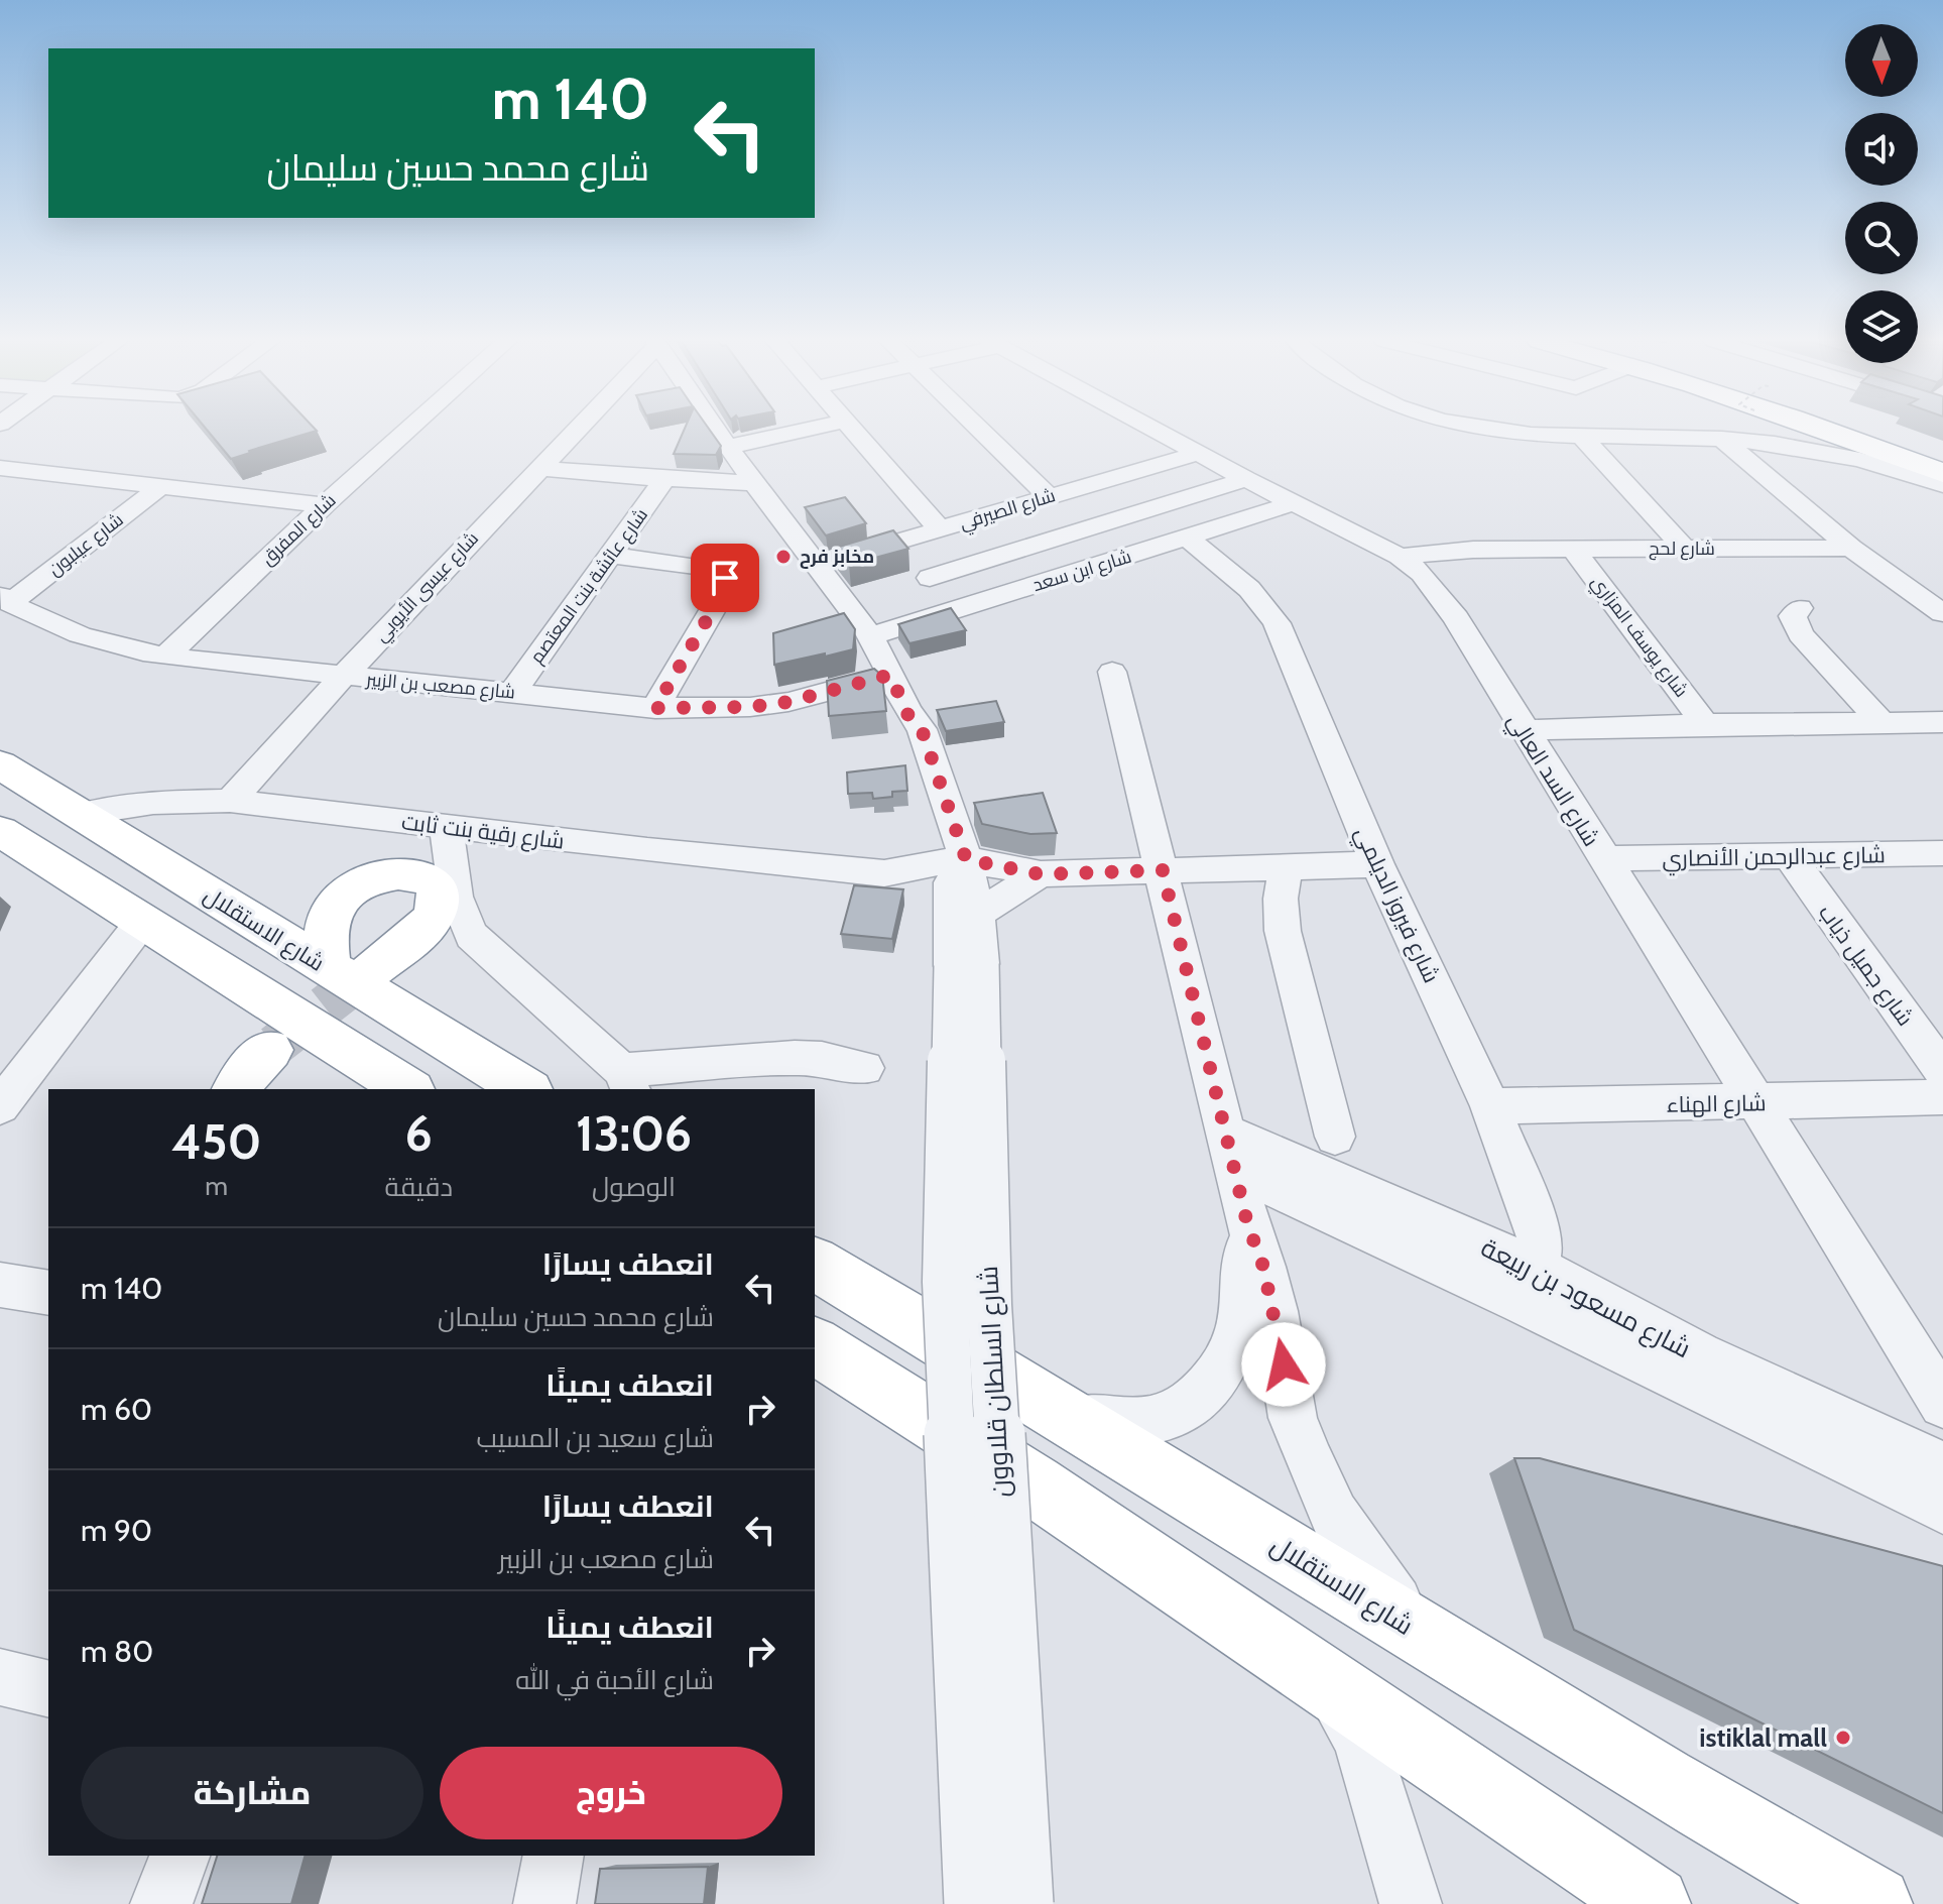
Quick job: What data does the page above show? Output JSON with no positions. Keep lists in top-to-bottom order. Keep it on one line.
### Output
{"streets":{"highway":["شارع الاستقلال"],"street":["شارع الصيرفي","شارع المفرق","شارع عيلبون","شارع لحج","شارع ابن سعد","شارع عائشة بنت المعتصم","شارع عيسى الأيوبي","شارع يوسف المزاري","شارع مصعب بن الزبير","شارع السد العالي","شارع رقية بنت ثابت","شارع عبدالرحمن الأنصاري","شارع فيروز الديلمي","شارع جميل ذياب","شارع الهناء","شارع مسعود بن ربيعة","شارع السلطان قلاوون"]},"crossings":[["شارع الصيرفي","شارع السد العالي"],["شارع الصيرفي","شارع السلطان قلاوون"],["شارع المفرق","شارع مصعب بن الزبير"],["شارع عيلبون","شارع مصعب بن الزبير"],["شارع لحج","شارع يوسف المزاري"],["شارع لحج","شارع السد العالي"],["شارع ابن سعد","شارع السد العالي"],["شارع ابن سعد","شارع فيروز الديلمي"],["شارع ابن سعد","شارع السلطان قلاوون"],["شارع عائشة بنت المعتصم","شارع مصعب بن الزبير"],["شارع عيسى الأيوبي","شارع مصعب بن الزبير"],["شارع عيسى الأيوبي","شارع رقية بنت ثابت"],["شارع مصعب بن الزبير","شارع السلطان قلاوون"],["شارع السد العالي","شارع عبدالرحمن الأنصاري"],["شارع السد العالي","شارع الهناء"],["شارع رقية بنت ثابت","شارع الاستقلال"],["شارع رقية بنت ثابت","شارع السلطان قلاوون"],["شارع عبدالرحمن الأنصاري","شارع جميل ذياب"],["شارع فيروز الديلمي","شارع الهناء"],["شارع فيروز الديلمي","شارع مسعود بن ربيعة"]],"places":["مخابز فرح","istiklal mall"],"north":"bottom","page":{"turn":["140 m","شارع محمد حسين سليمان"],"eta":["13:06","الوصول","6","دقيقة","450","m"],"list":[{"name":"انعطف يسارًا","note":"شارع محمد حسين سليمان","value":"140 m"},{"name":"انعطف يمينًا","note":"شارع سعيد بن المسيب","value":"60 m"},{"name":"انعطف يسارًا","note":"شارع مصعب بن الزبير","value":"90 m"},{"name":"انعطف يمينًا","note":"شارع الأحبة في الله","value":"80 m"}],"buttons":["خروج","مشاركة"]}}
